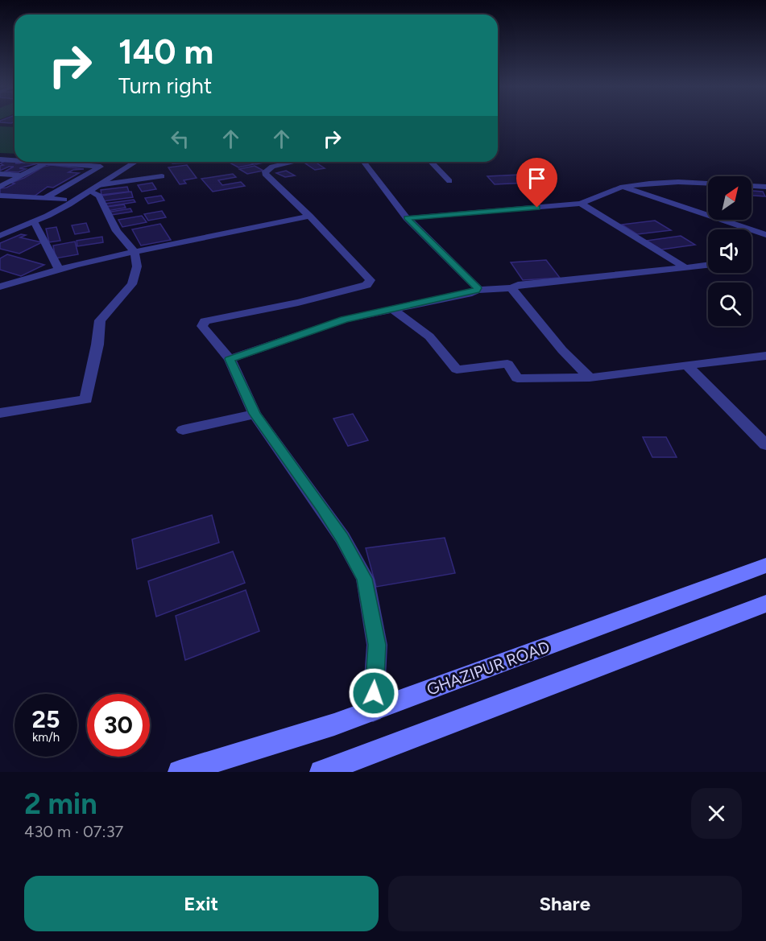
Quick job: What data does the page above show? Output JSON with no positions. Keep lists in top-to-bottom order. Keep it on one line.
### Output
{"streets":{"main road":["GHAZIPUR ROAD"]},"north":"top right","page":{"turn":["140 m","Turn right"],"speed":"25 km/h","limit":"30","heading":["2 min","430 m · 07:37"],"buttons":["Exit","Share"]}}
